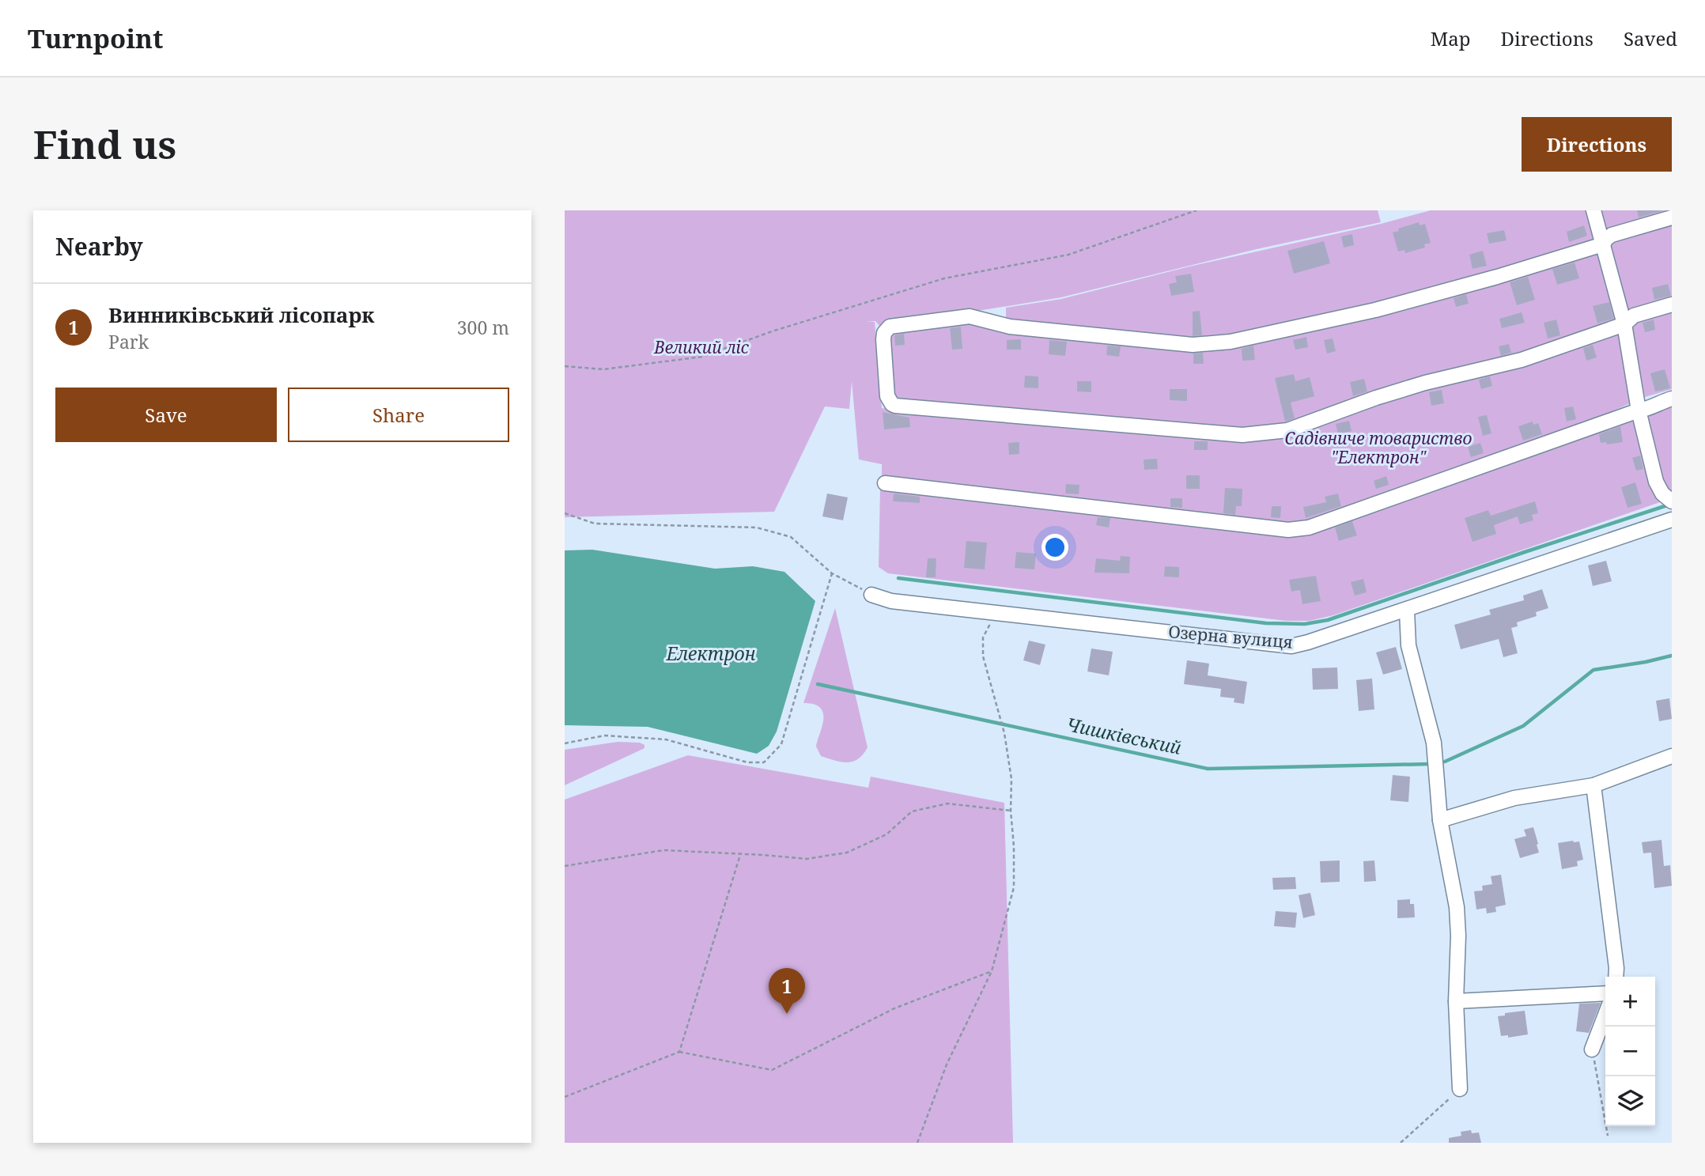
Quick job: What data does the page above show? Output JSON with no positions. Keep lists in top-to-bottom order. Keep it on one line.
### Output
{"streets":{"street":["Озерна вулиця"]},"water":["Електрон","Чишківський"],"parks":["Великий ліс","Садівниче товариство \"Електрон\""],"page":{"header":"Turnpoint","nav":["Map","Directions","Saved"],"buttons":["Directions",["Save","Share"]],"title":"Find us","heading":"Nearby","list":[{"mark":"1","name":"Винниківський лісопарк","note":"Park","value":"300 m"}],"pins":"1","map_buttons":["+","−"]}}
